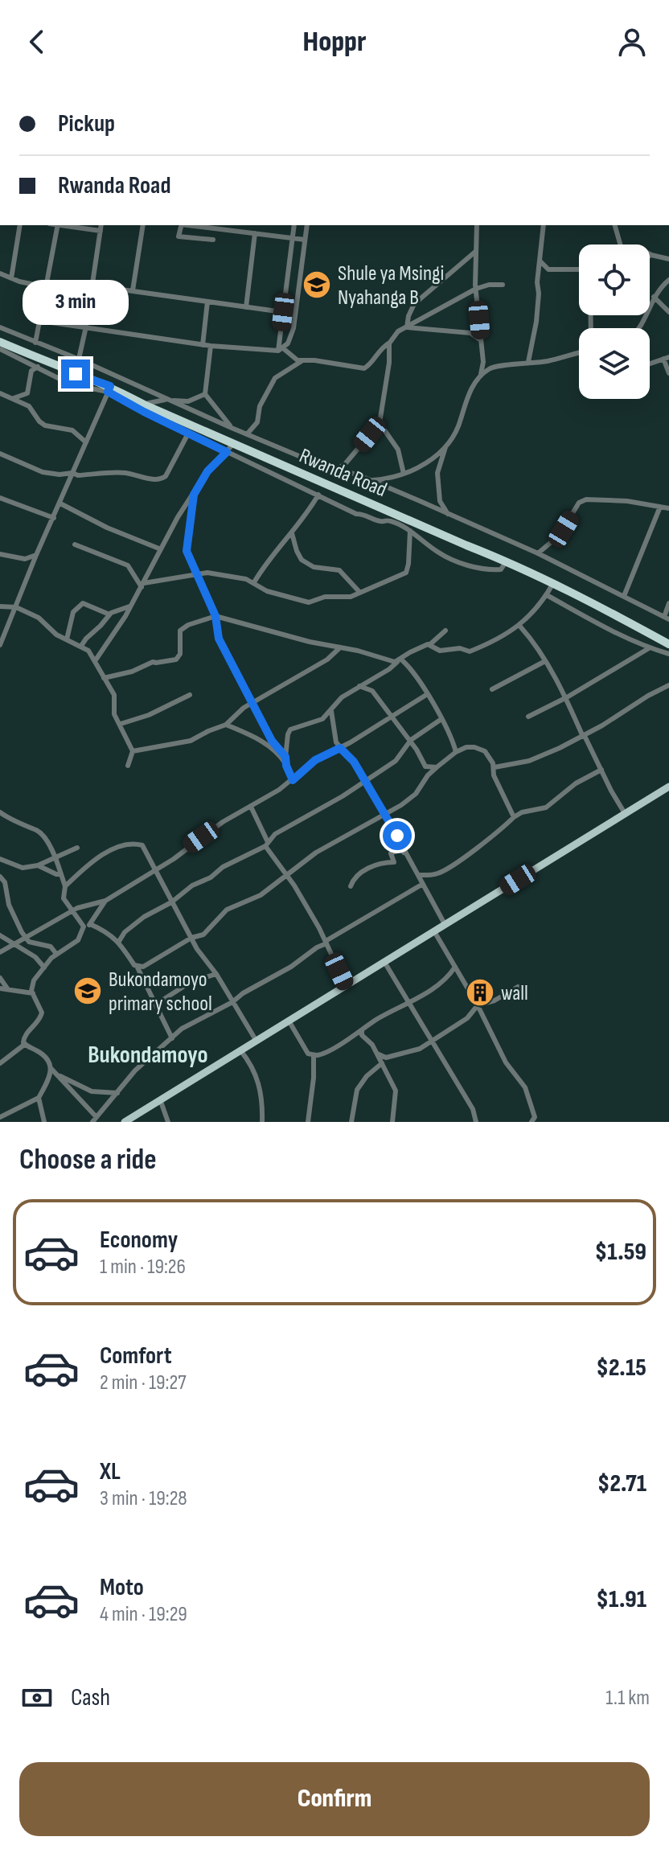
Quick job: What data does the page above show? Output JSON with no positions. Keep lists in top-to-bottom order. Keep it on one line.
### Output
{"streets":{"highway":["Rwanda Road"]},"districts":["Bukondamoyo"],"places":{"school or university":["Shule ya Msingi Nyahanga B","Bukondamoyo primary school"],"building":["wall"]},"page":{"header":"Hoppr","banner":["Pickup","Rwanda Road"],"bubble":"3 min","heading":"Choose a ride","list":[{"name":"Economy","note":"1 min · 19:26","value":"$1.59"},{"name":"Comfort","note":"2 min · 19:27","value":"$2.15"},{"name":"XL","note":"3 min · 19:28","value":"$2.71"},{"name":"Moto","note":"4 min · 19:29","value":"$1.91"}],"pay":["Cash","1.1 km"],"buttons":"Confirm"}}
